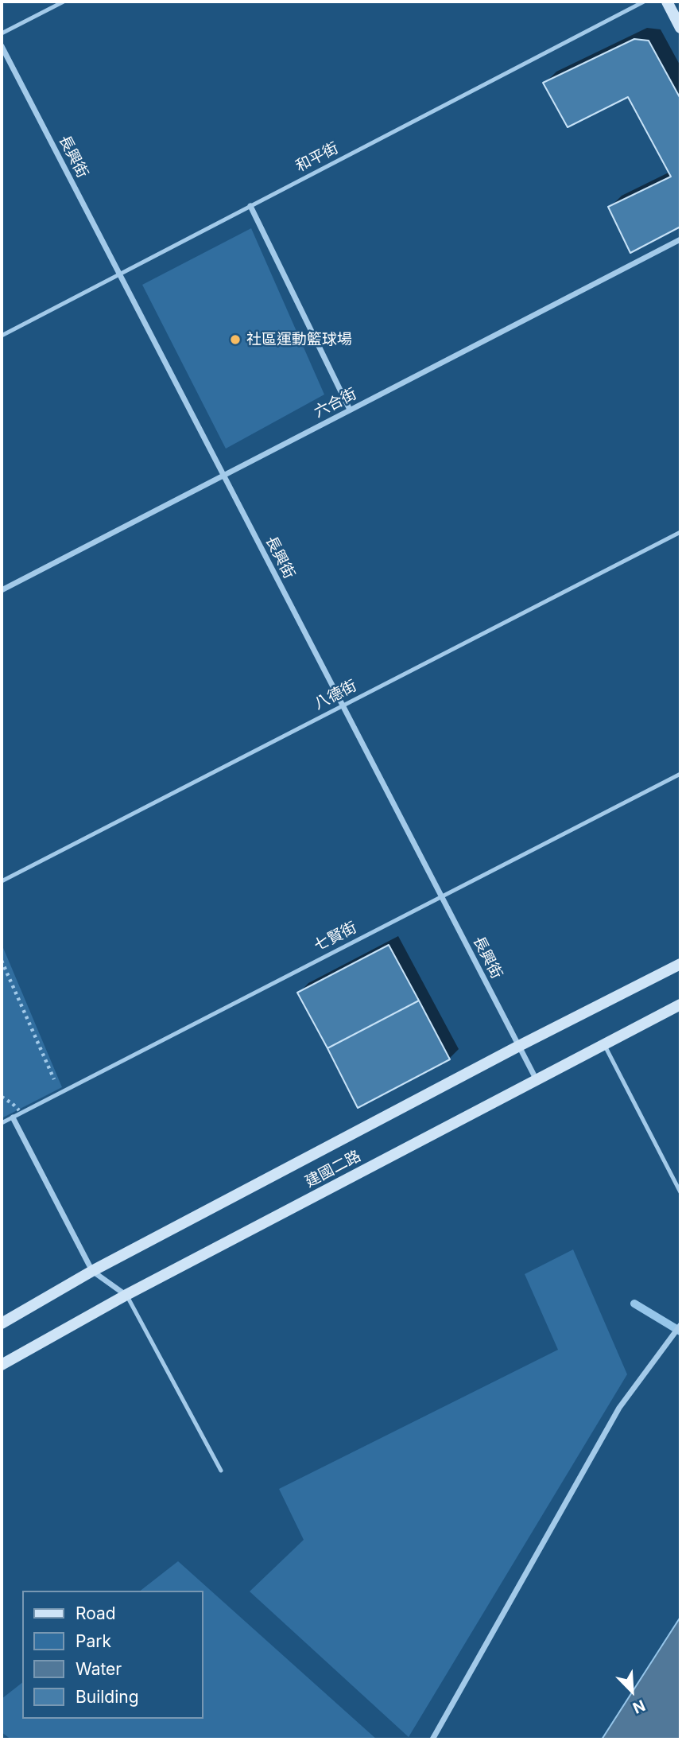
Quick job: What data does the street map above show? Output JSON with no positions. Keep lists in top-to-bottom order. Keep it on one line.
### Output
{"streets":{"street":["長興街","六合街","建國二路"],"lane":["和平街","八德街","七賢街"]},"crossings":[["長興街","和平街"],["長興街","六合街"],["長興街","八德街"],["長興街","七賢街"],["長興街","建國二路"]],"places":["社區運動籃球場"],"legend":["Road","Park","Water","Building"],"north":"bottom right"}
